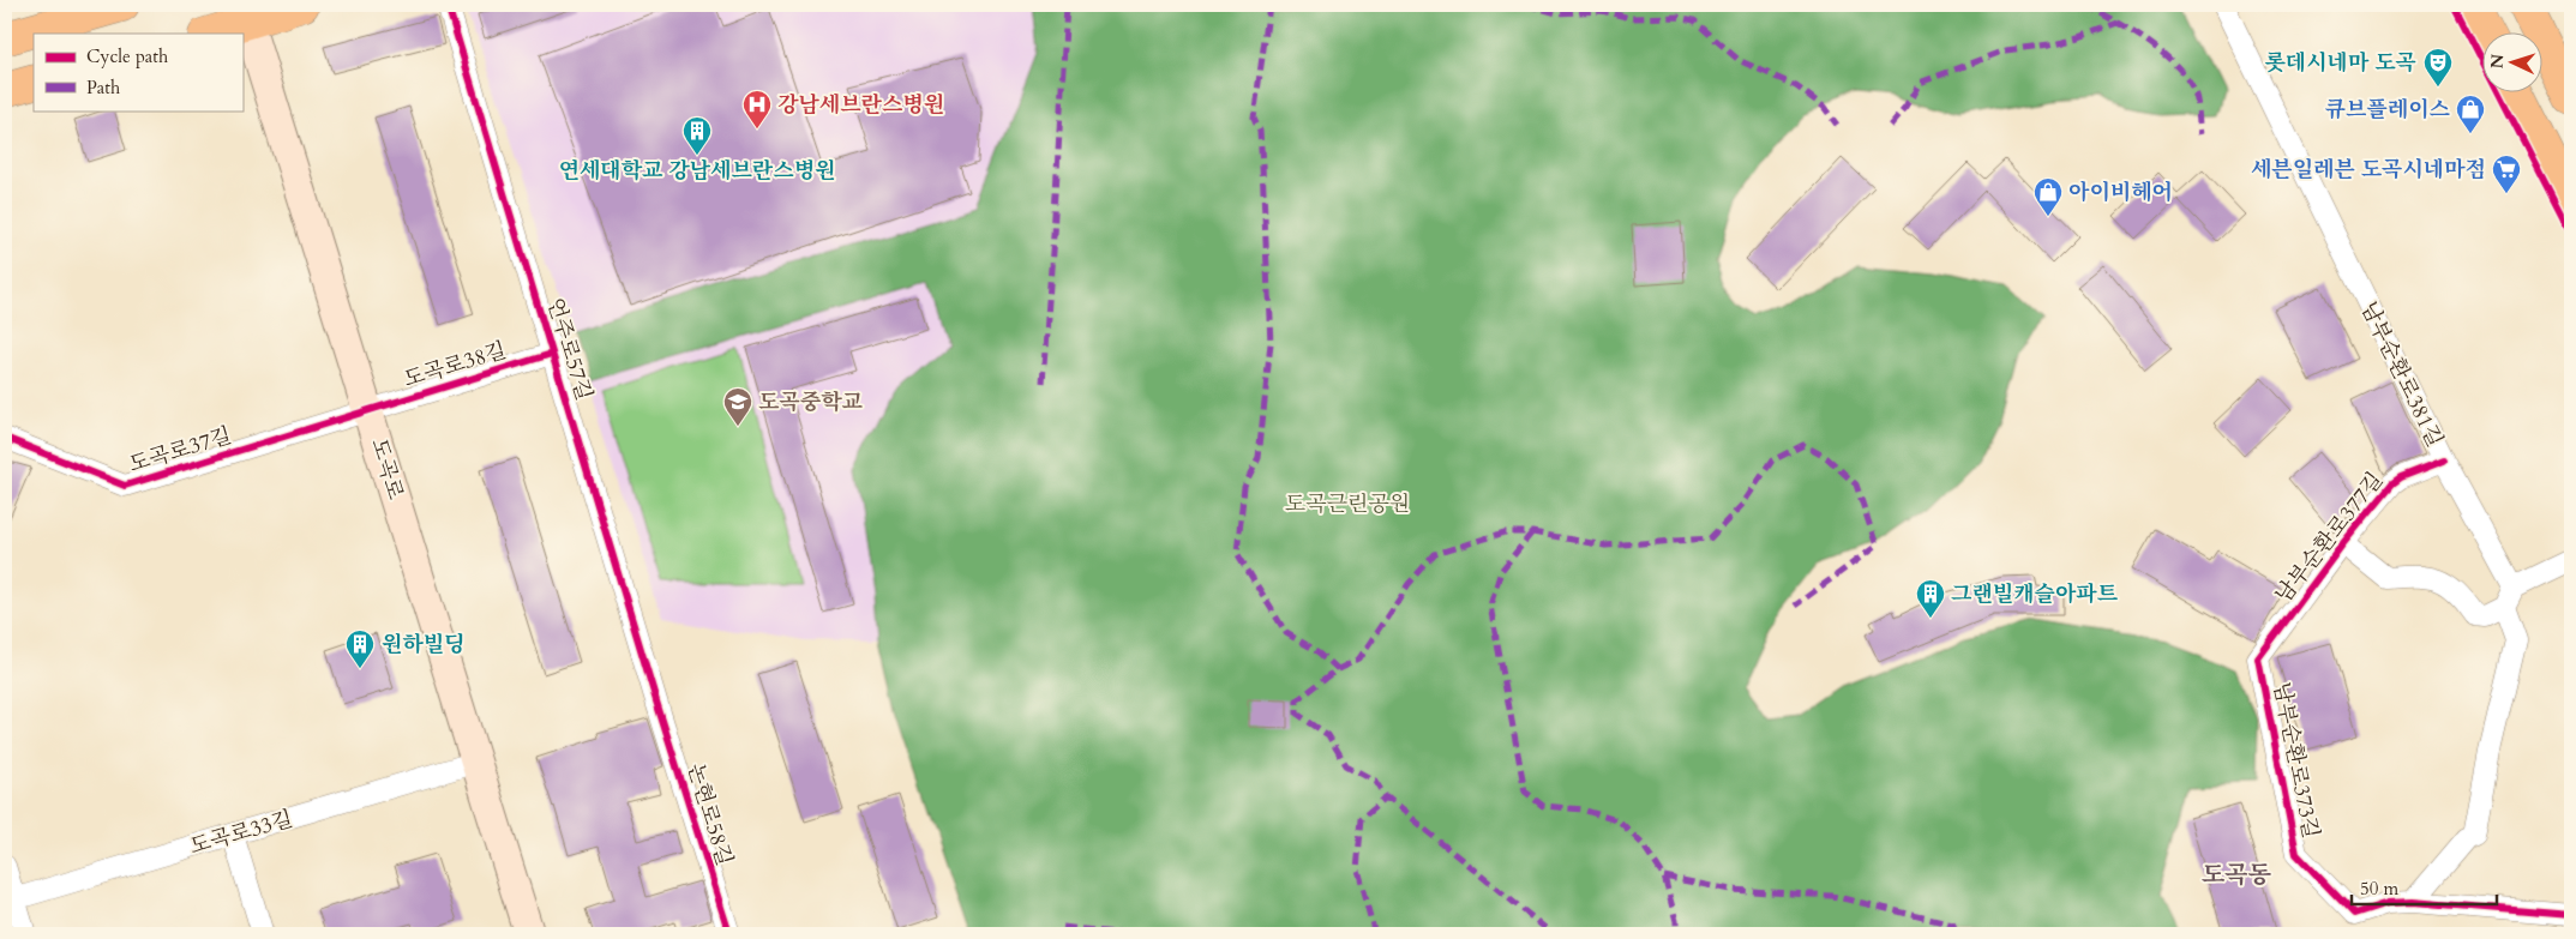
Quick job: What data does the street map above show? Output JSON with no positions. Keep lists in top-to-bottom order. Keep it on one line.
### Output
{"streets":{"main road":["도곡로"],"street":["언주로57길","도곡로38길","남부순환로381길","도곡로37길","남부순환로377길","남부순환로373길","논현로58길","도곡로33길"]},"crossings":[["언주로57길","도곡로38길"],["언주로57길","논현로58길"],["도곡로38길","도곡로37길"],["도곡로38길","도곡로"],["남부순환로381길","남부순환로377길"],["도곡로37길","도곡로"],["도곡로","도곡로33길"],["남부순환로377길","남부순환로373길"]],"districts":["도곡동"],"parks":["도곡근린공원"],"places":{"theatre":["롯데시네마 도곡"],"hospital":["강남세브란스병원"],"shop":["큐브플레이스","아이비헤어"],"building":["연세대학교 강남세브란스병원","그랜빌캐슬아파트","원하빌딩"],"supermarket":["세븐일레븐 도곡시네마점"],"school or university":["도곡중학교"]},"legend":["Cycle path","Path"],"scale_bar":"50 m","north":"left"}
